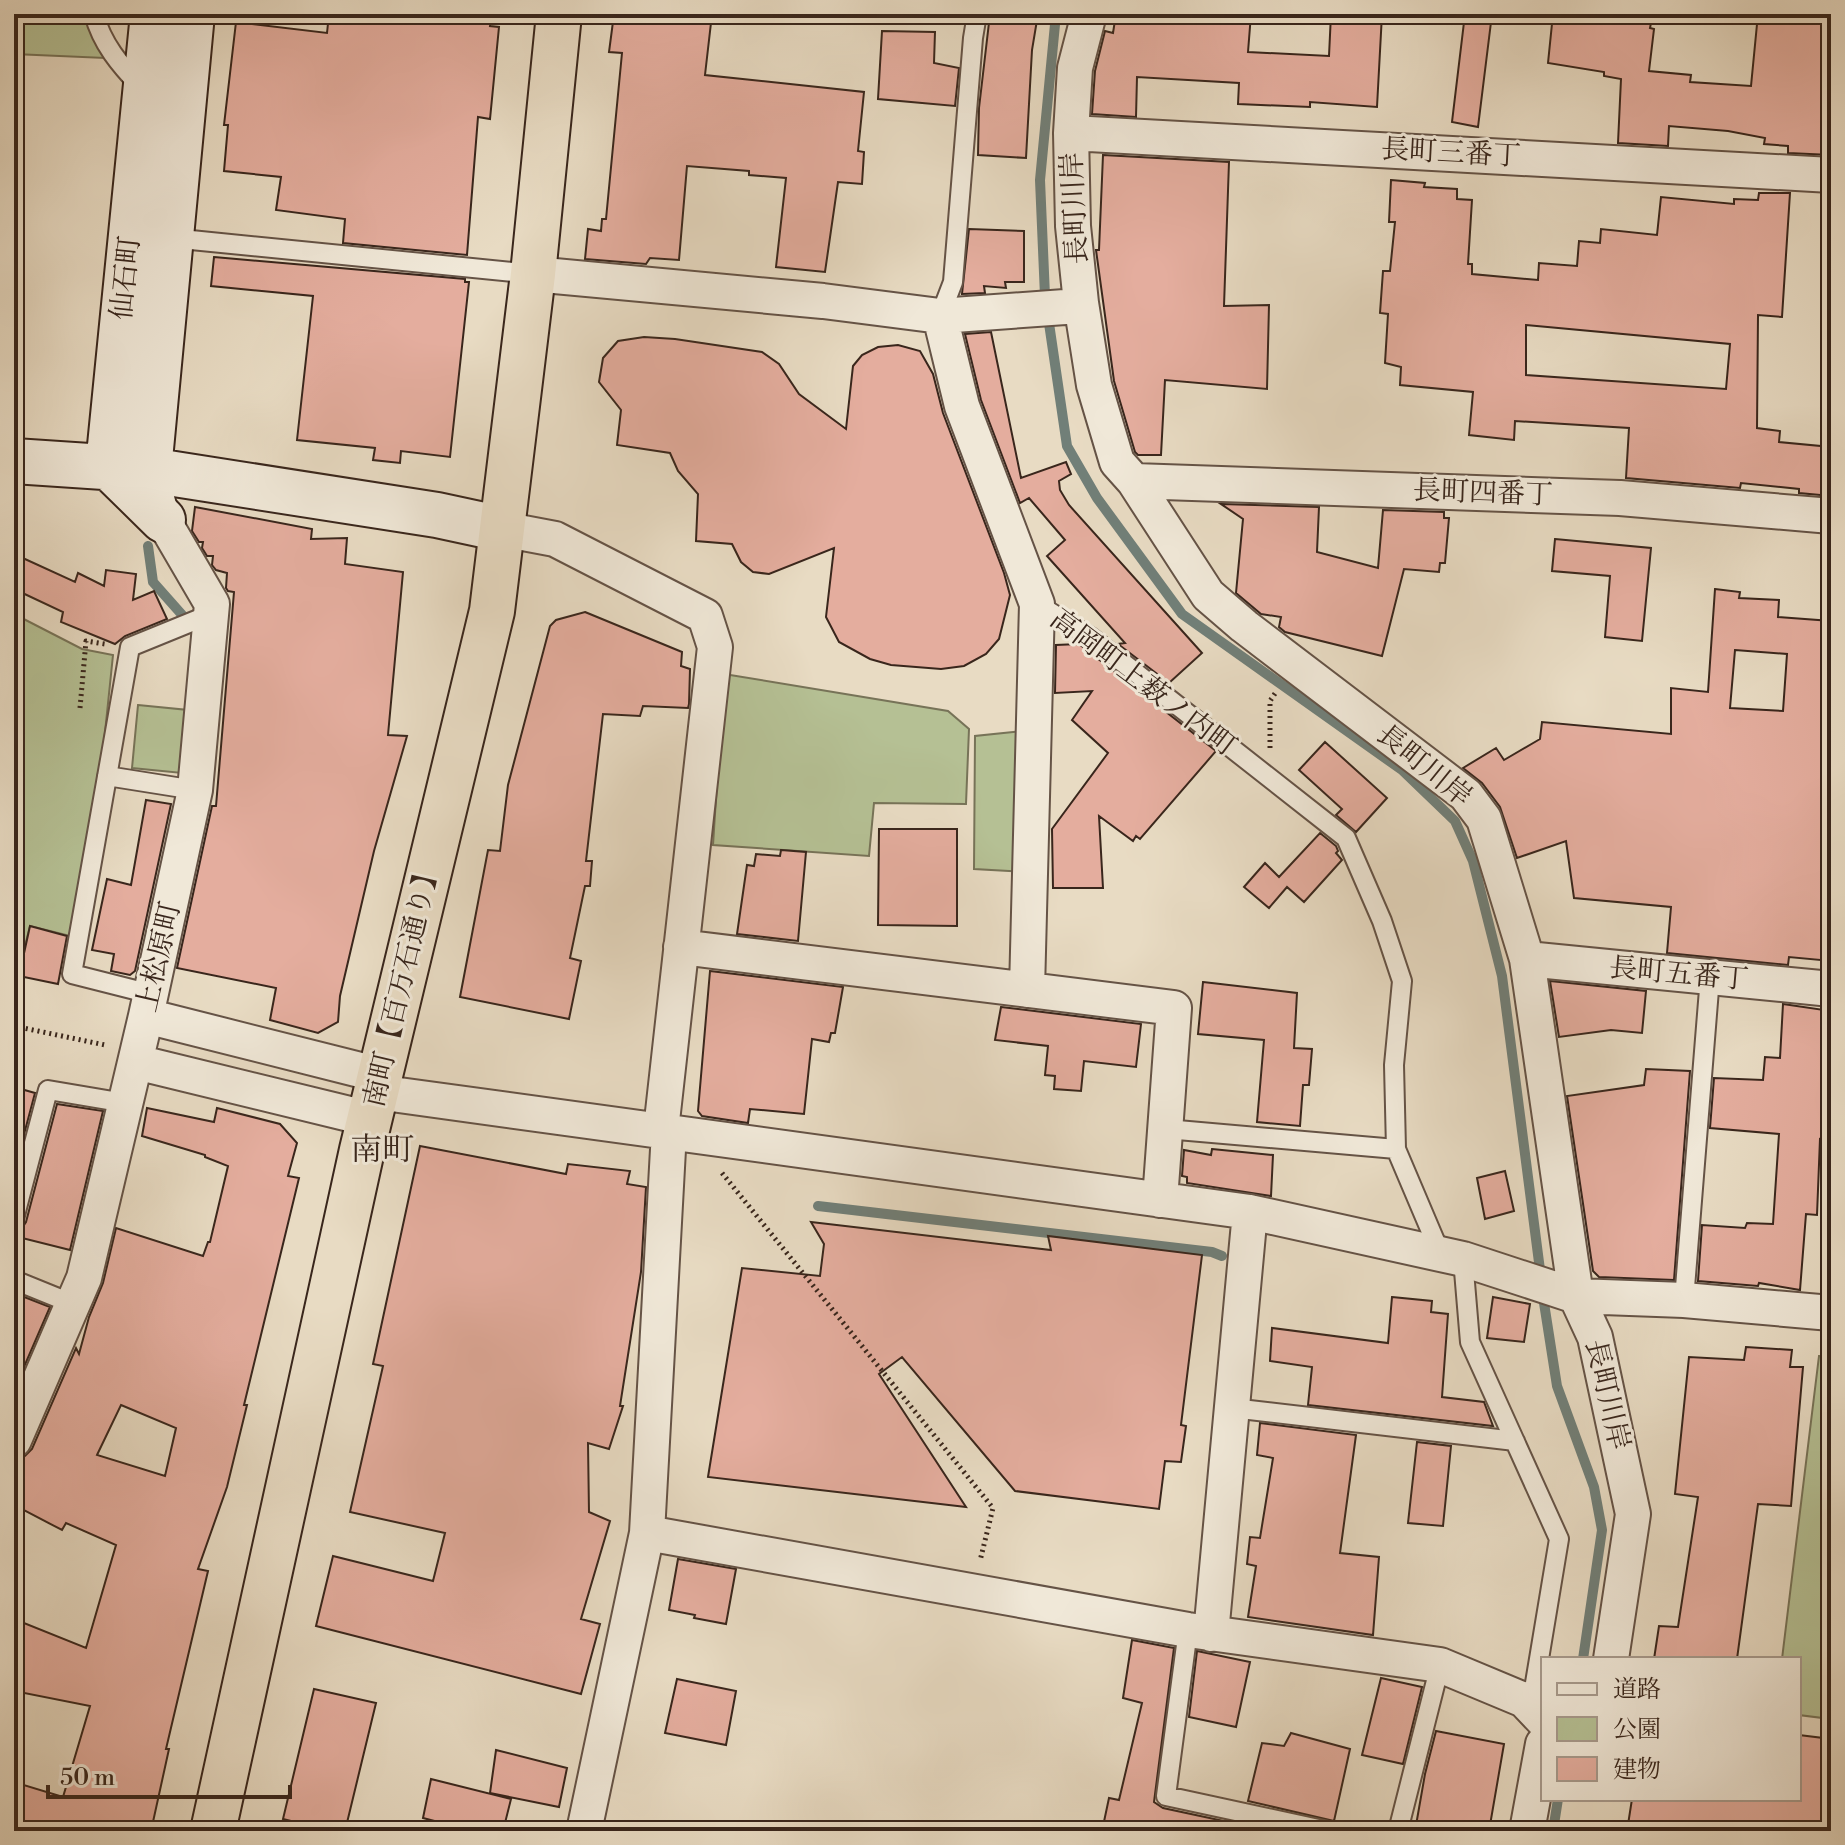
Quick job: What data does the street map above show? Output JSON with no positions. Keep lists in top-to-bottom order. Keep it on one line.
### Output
{"streets":{"highway":["南町【百万石通り】"],"street":["長町三番丁","長町川岸","仙石町","長町四番丁","高岡町上薮ノ内町","上松原町","長町五番丁"]},"crossings":[["長町三番丁","長町川岸"],["長町川岸","長町四番丁"],["長町川岸","長町五番丁"]],"districts":["南町"],"legend":["道路","公園","建物"],"scale_bar":"50 m"}
